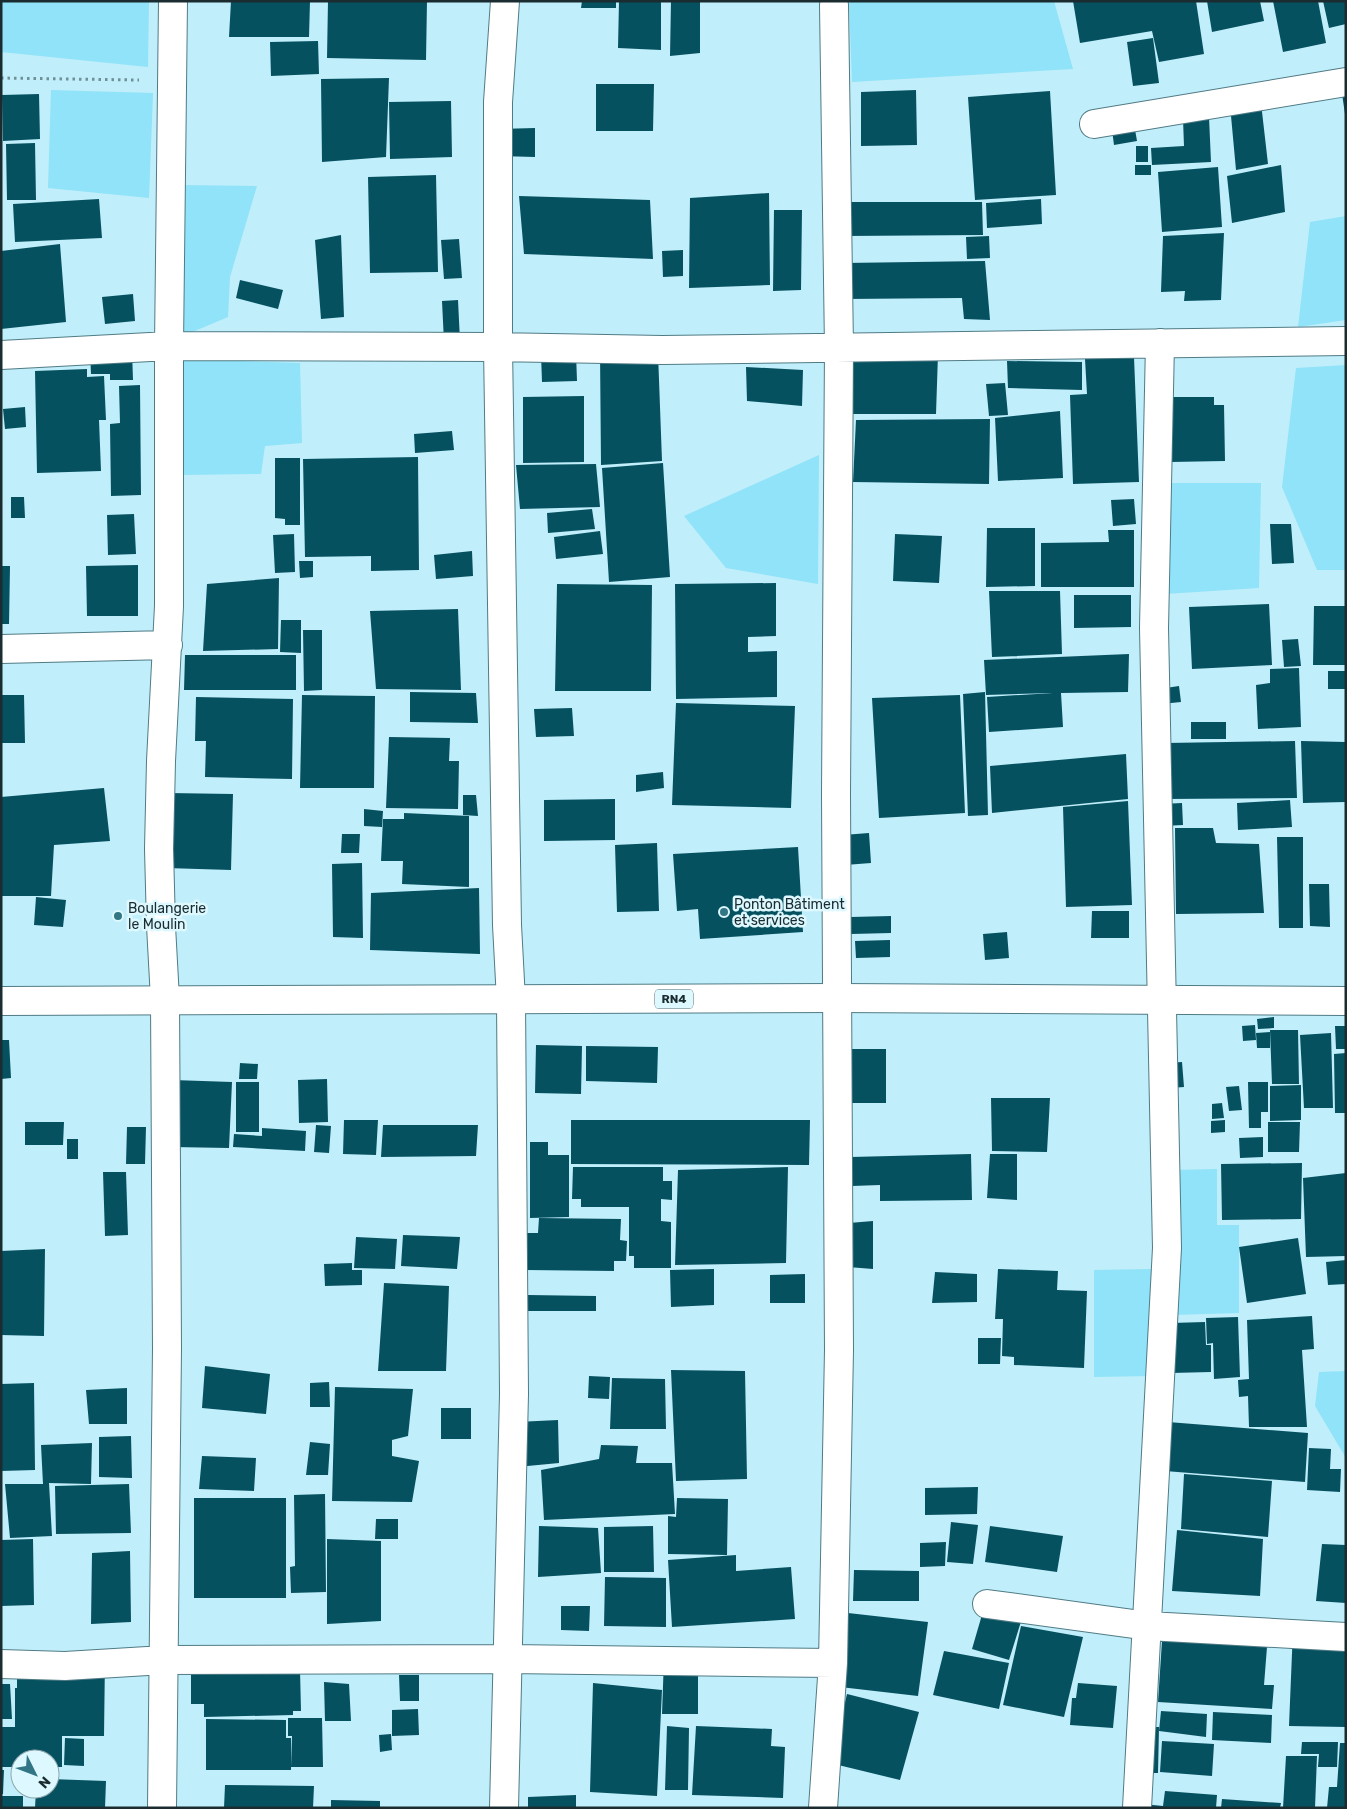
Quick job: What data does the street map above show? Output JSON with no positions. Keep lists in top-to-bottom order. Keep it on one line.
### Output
{"streets":{"main road":["RN4"]},"places":["Ponton Bâtiment et services","Boulangerie le Moulin"],"north":"bottom right"}
